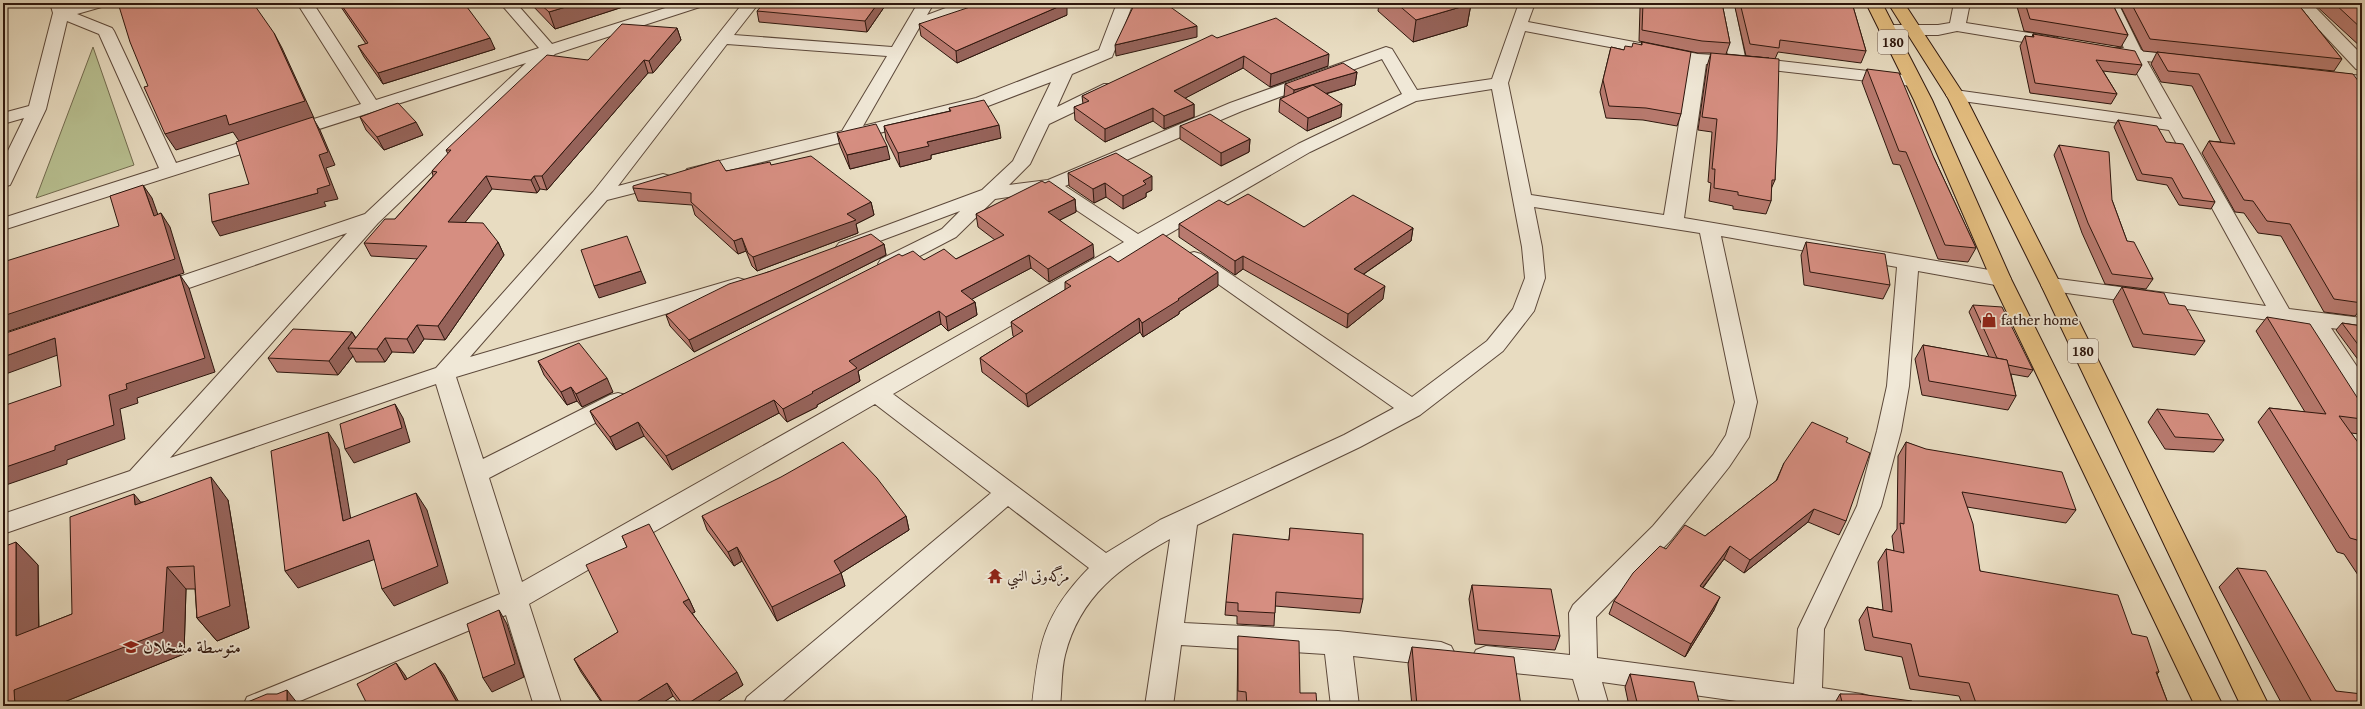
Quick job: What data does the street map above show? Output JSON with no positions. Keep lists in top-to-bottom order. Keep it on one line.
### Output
{"streets":{"highway":["180"]},"places":{"shop":["father home"],"temple":["مزگەوتی النبي"],"school or university":["متوسطة مشخلان"]}}
